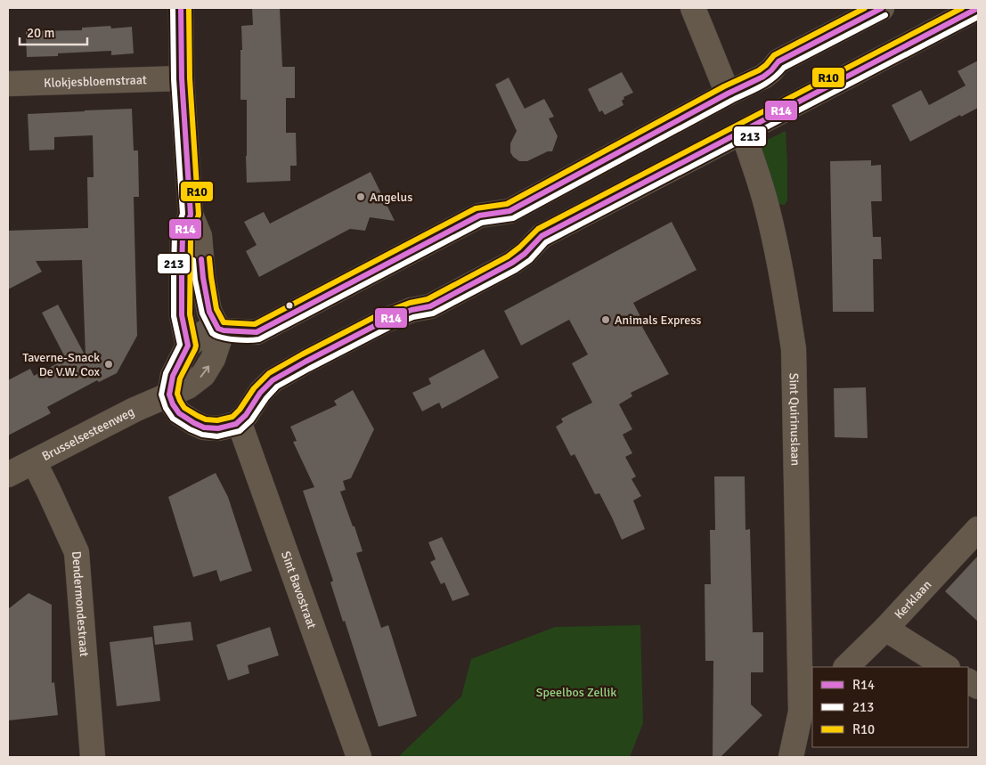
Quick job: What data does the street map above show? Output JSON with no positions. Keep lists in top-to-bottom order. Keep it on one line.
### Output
{"streets":{"street":["Klokjesbloemstraat","Sint Quirinuslaan","Brusselsesteenweg","Sint Bavostraat","Kerklaan","Dendermondestraat"]},"crossings":[["Brusselsesteenweg","Dendermondestraat"]],"parks":["Speelbos Zellik"],"places":["Angelus","Animals Express","Taverne-Snack De V.W. Cox"],"lines":["transit line R14","transit line 213","transit line R10"],"legend":["R14","213","R10"],"scale_bar":"20 m"}
